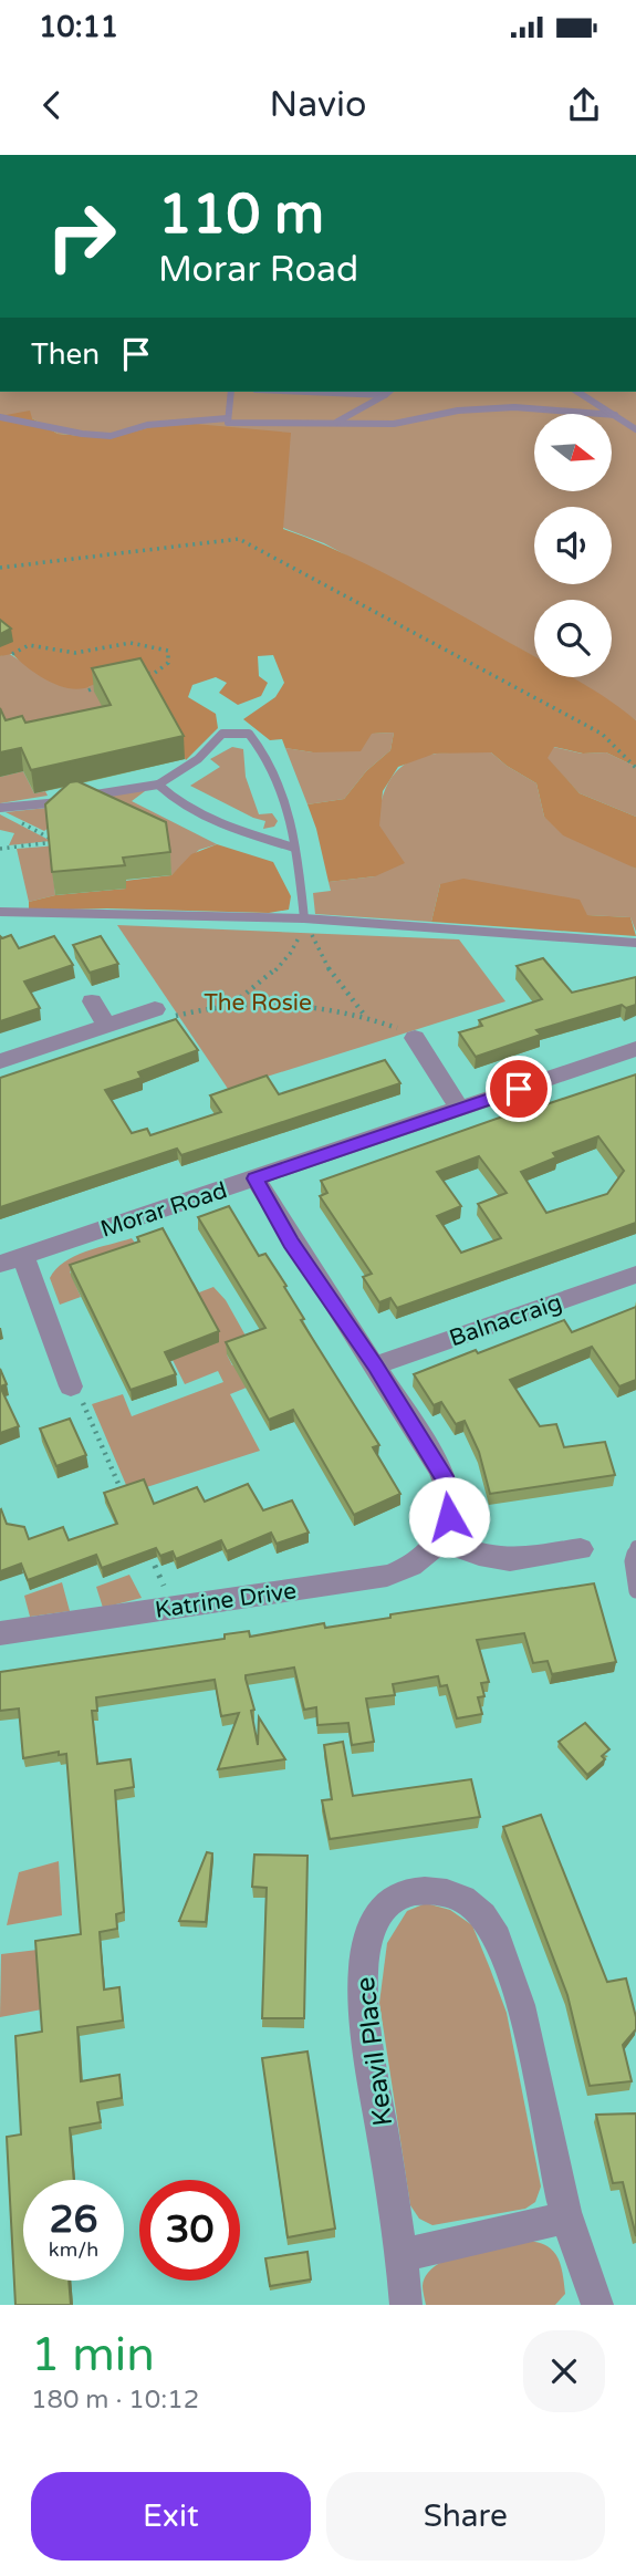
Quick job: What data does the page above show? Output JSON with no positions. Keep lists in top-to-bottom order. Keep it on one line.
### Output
{"streets":{"street":["Morar Road","Balnacraig","Katrine Drive","Keavil Place"]},"parks":["The Rosie"],"north":"right","page":{"status":"10:11","header":"Navio","turn":["110 m","Morar Road"],"then":"Then","speed":"26 km/h","limit":"30","heading":["1 min","180 m · 10:12"],"buttons":["Exit","Share"]}}
